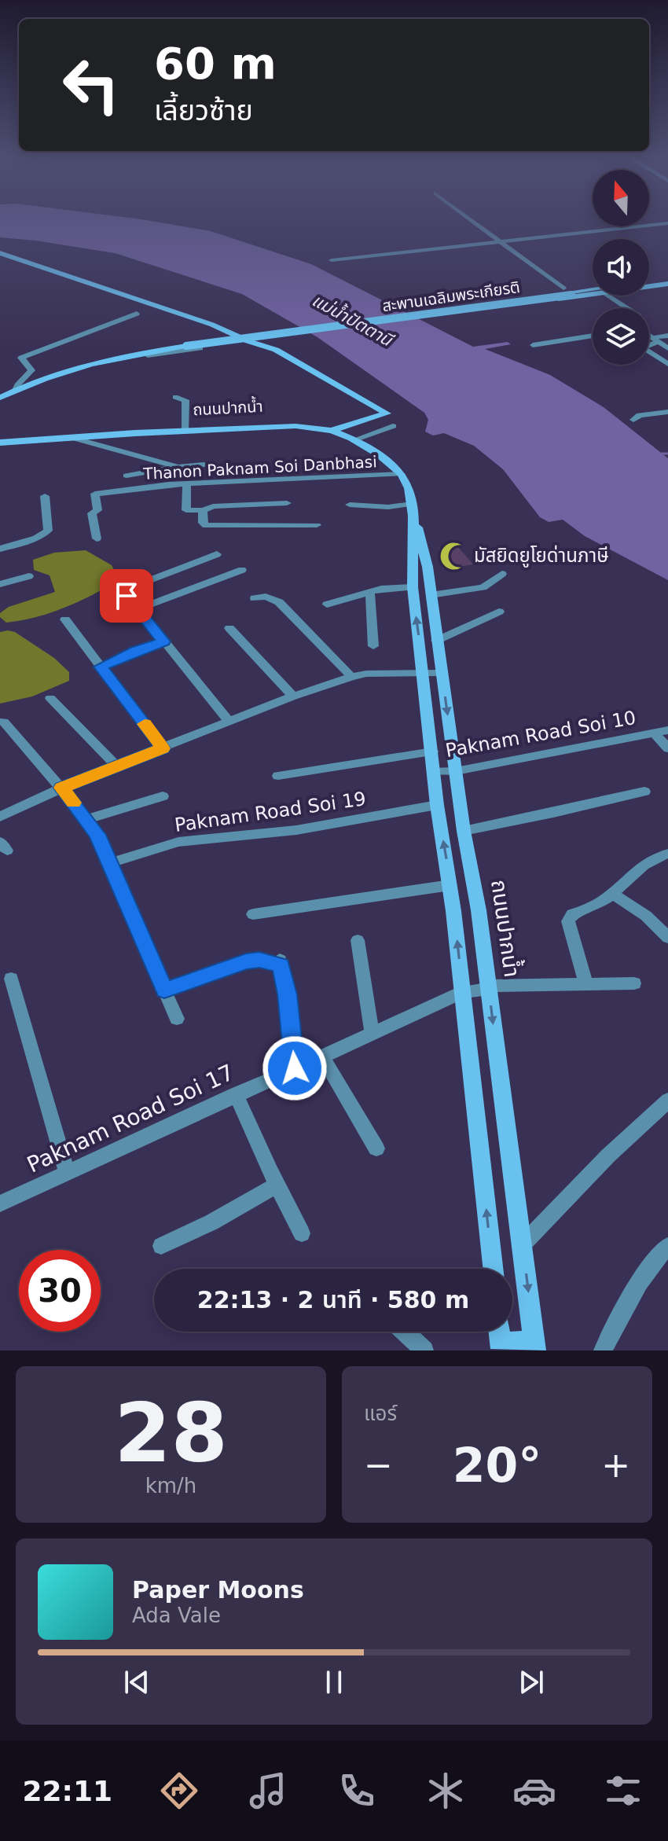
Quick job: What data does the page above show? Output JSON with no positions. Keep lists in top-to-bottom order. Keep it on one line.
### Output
{"streets":{"street":["สะพานเฉลิมพระเกียรติ","ถนนปากน้ำ","Thanon Paknam Soi Danbhasi","Paknam Road Soi 10","Paknam Road Soi 19","Paknam Road Soi 17"]},"crossings":[["ถนนปากน้ำ","Thanon Paknam Soi Danbhasi"],["ถนนปากน้ำ","Paknam Road Soi 10"],["ถนนปากน้ำ","Paknam Road Soi 19"],["ถนนปากน้ำ","Paknam Road Soi 17"]],"water":["แม่น้ำปัตตานี"],"places":{"mosque":["มัสยิดยูโยด่านภาษี"]},"north":"top","page":{"turn":["60 m","เลี้ยวซ้าย"],"limit":"30","trip":"22:13 · 2 นาที · 580 m","tile":[["28","km/h"],"แอร์"],"heat":["−","20°","+"],"song":["Paper Moons","Ada Vale"],"tabs":"22:11"}}
